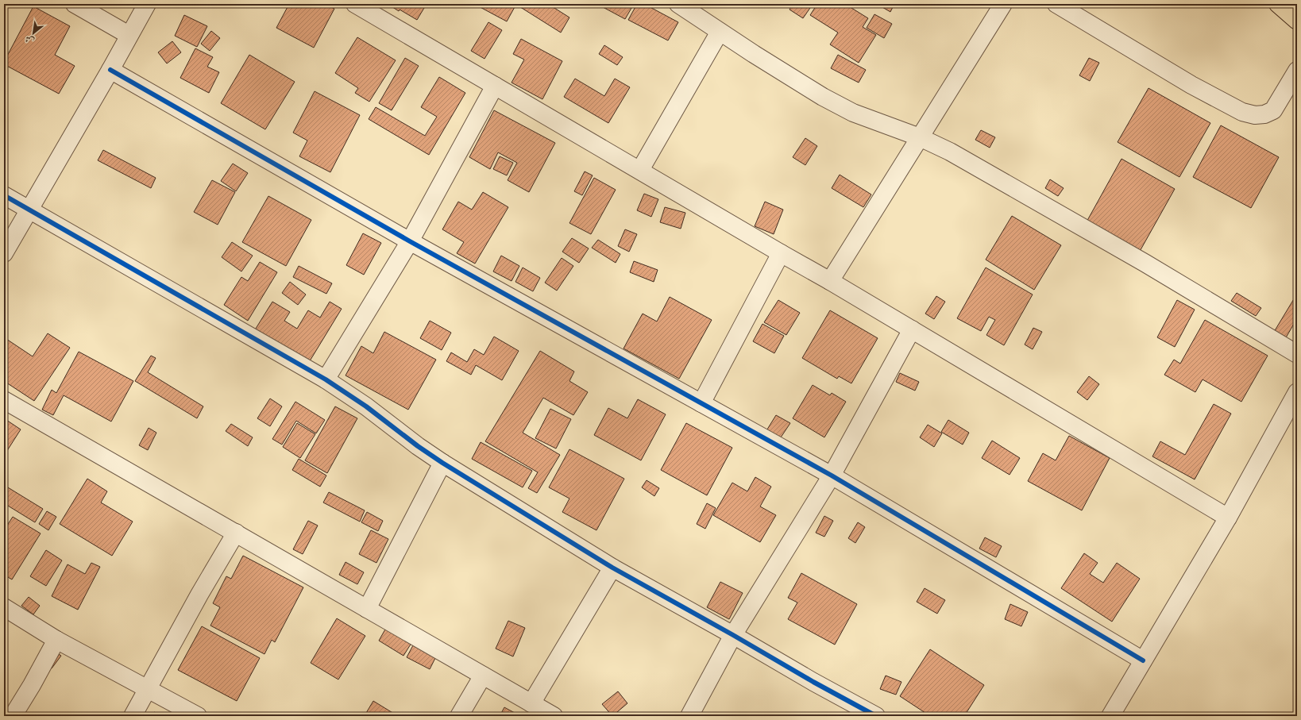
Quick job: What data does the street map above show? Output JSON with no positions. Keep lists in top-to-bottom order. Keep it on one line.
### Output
{"north":"bottom left"}
